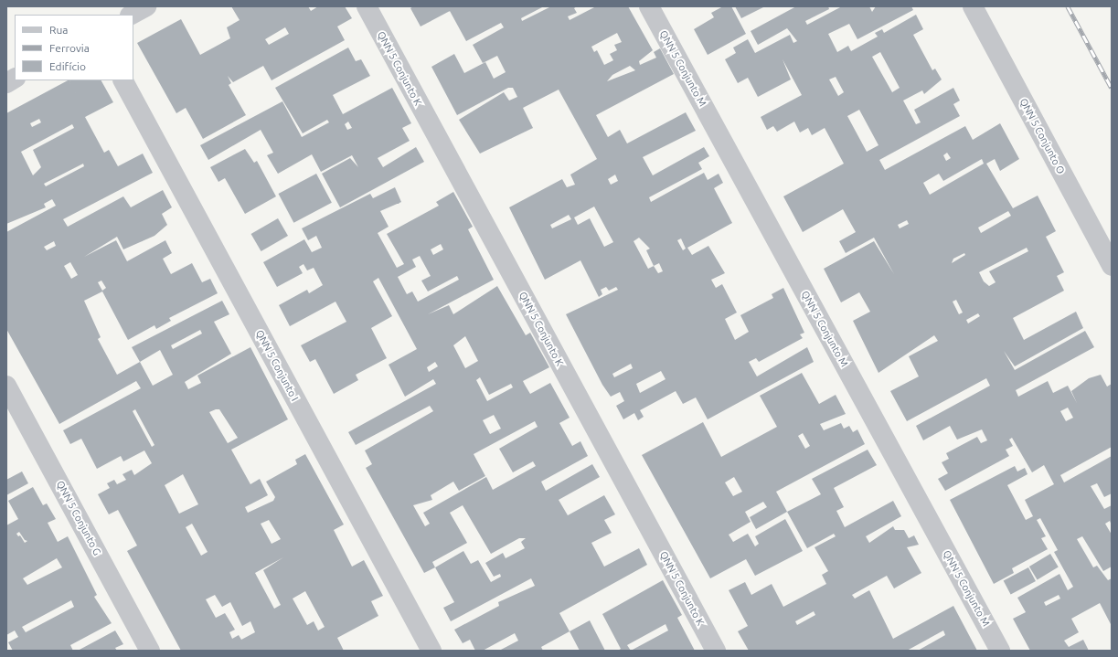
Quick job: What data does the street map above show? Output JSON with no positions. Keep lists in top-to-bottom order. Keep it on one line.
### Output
{"streets":{"street":["QNN 5 Conjunto K","QNN 5 Conjunto M","QNN 5 Conjunto O","QNN 5 Conjunto I","QNN 5 Conjunto G"]},"legend":["Rua","Ferrovia","Edifício"]}
